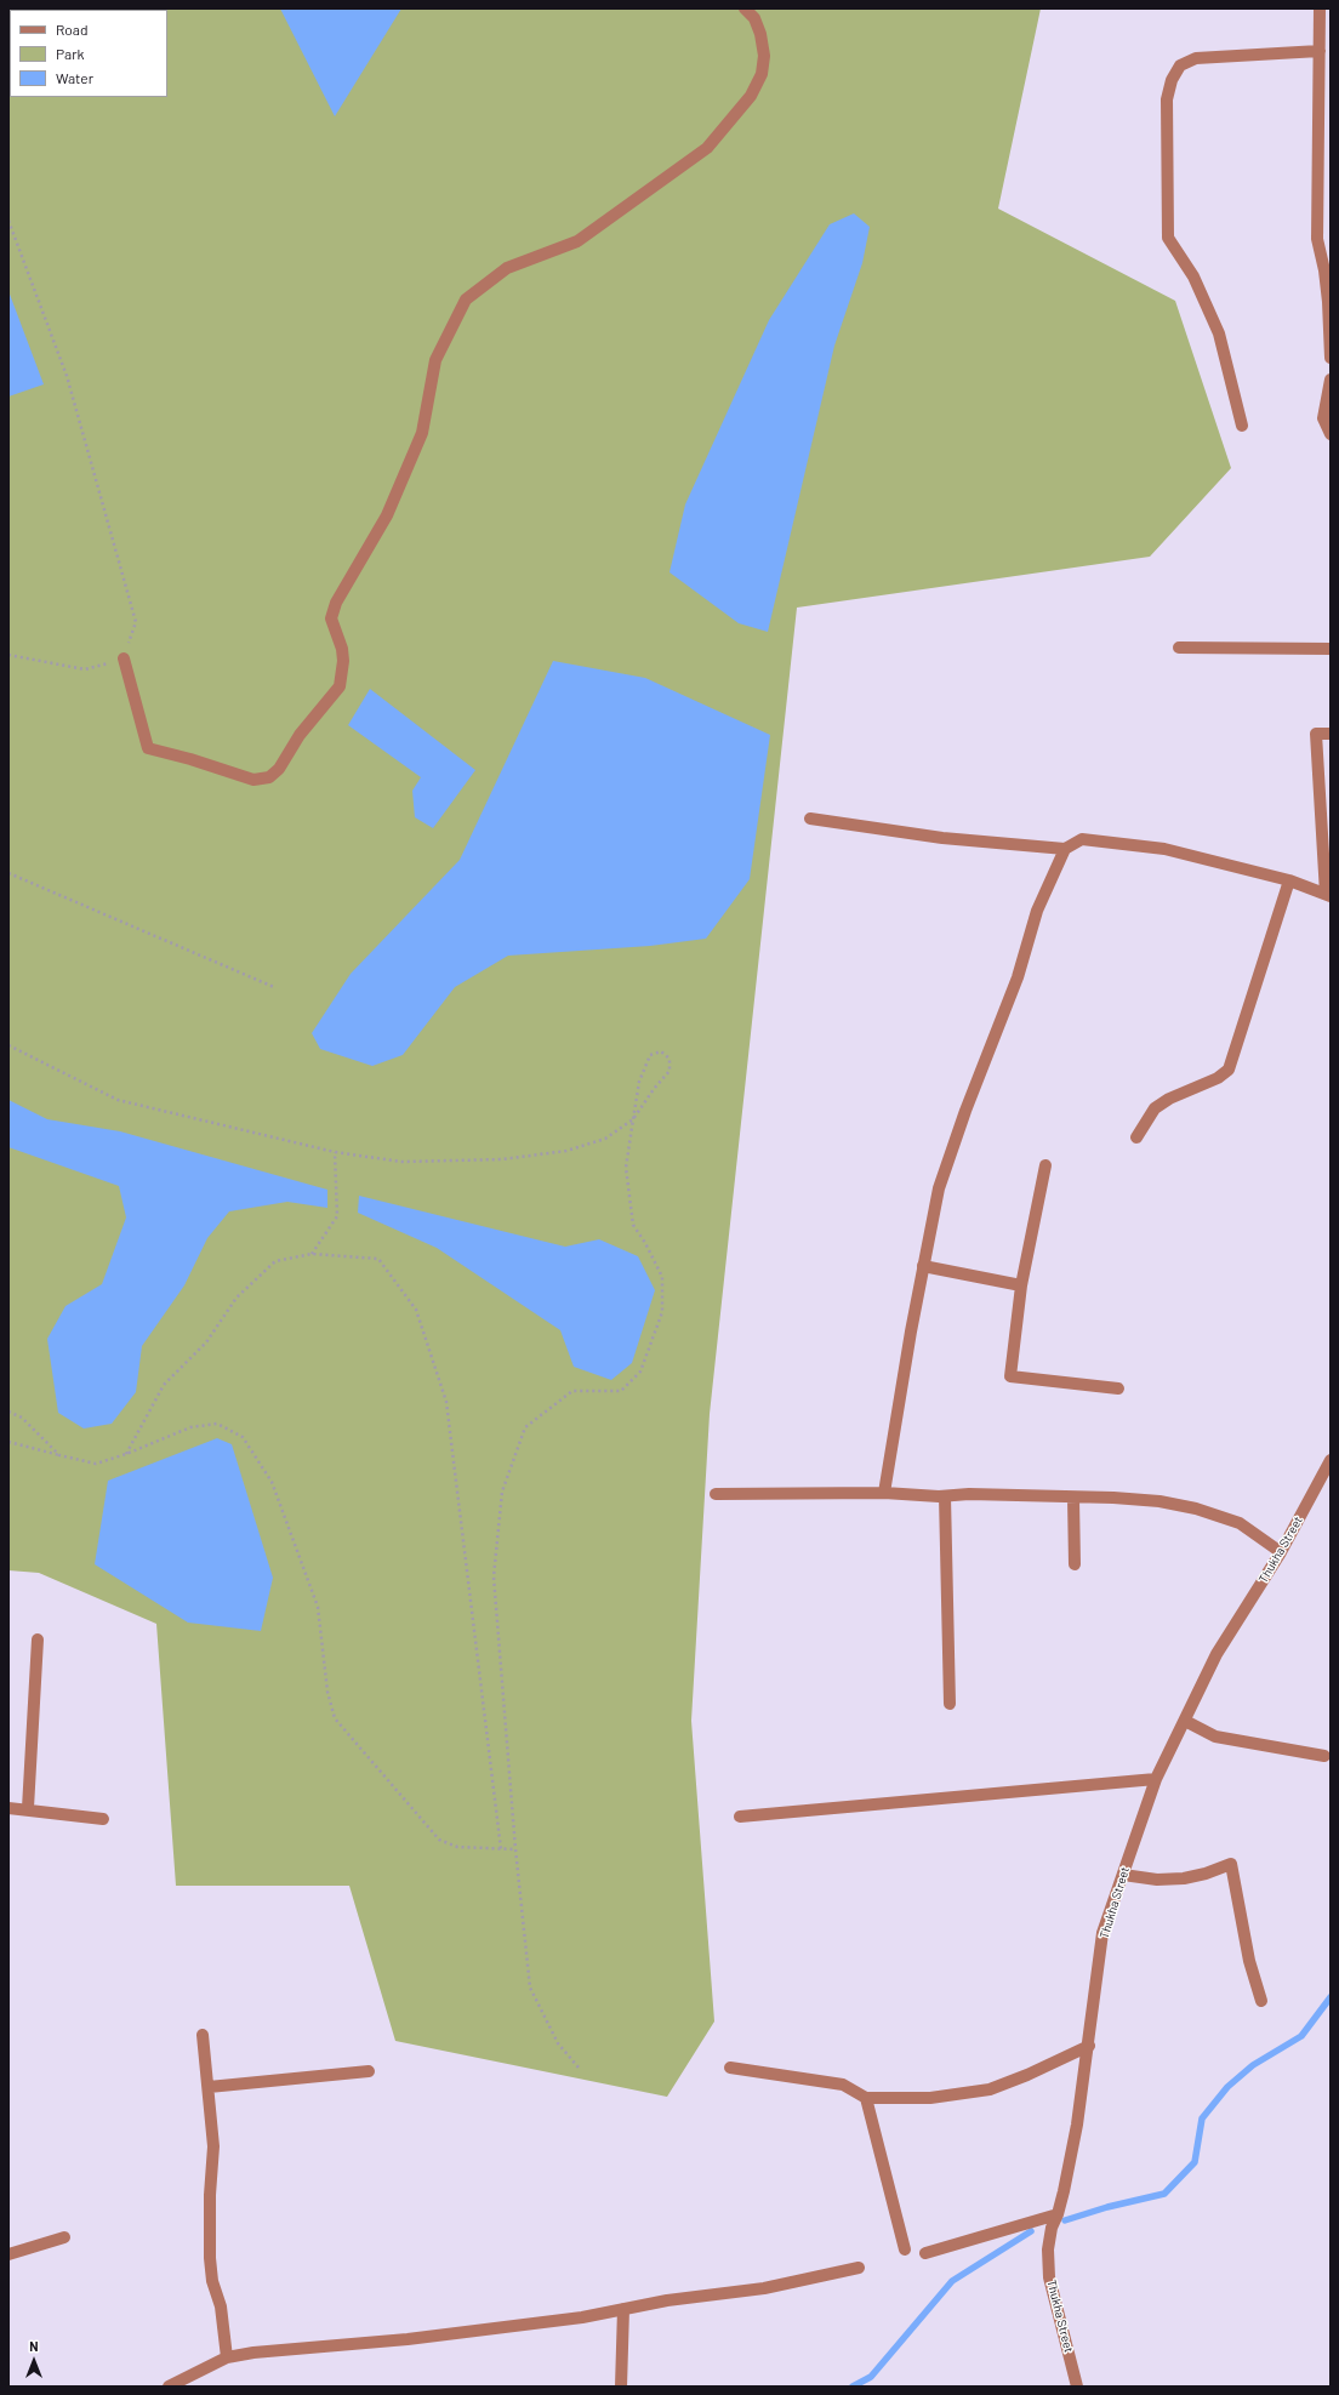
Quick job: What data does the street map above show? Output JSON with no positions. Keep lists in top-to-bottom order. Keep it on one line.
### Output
{"streets":{"street":["Thukha Street"]},"legend":["Road","Park","Water"],"north":"top"}
